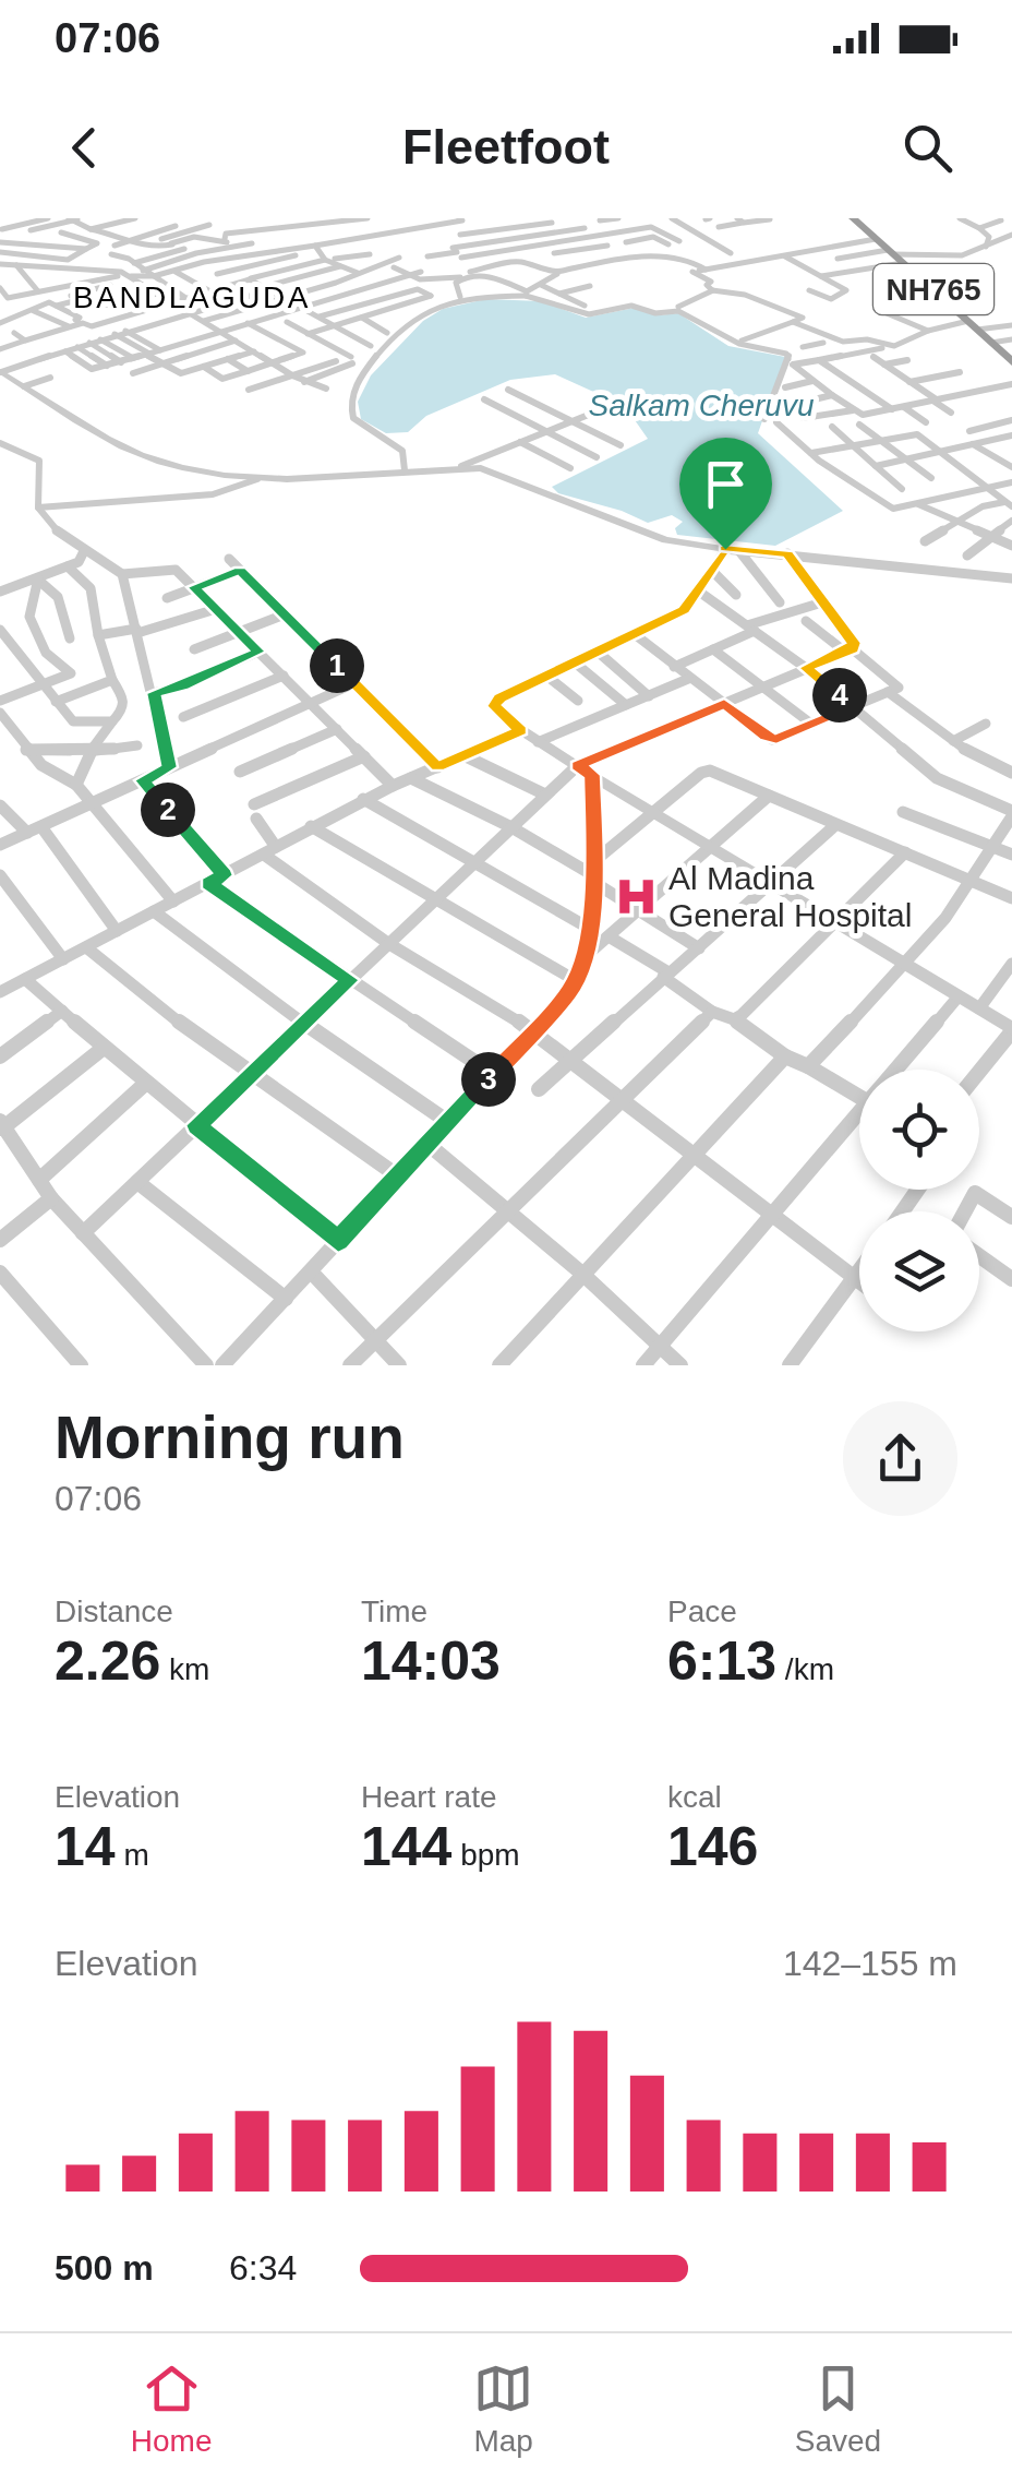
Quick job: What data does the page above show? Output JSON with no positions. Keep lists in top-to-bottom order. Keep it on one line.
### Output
{"streets":{"highway":["NH765"]},"districts":["BANDLAGUDA"],"water":["Salkam Cheruvu"],"places":{"hospital":["Al Madina General Hospital"]},"page":{"status":"07:06","header":"Fleetfoot","pins":["1","4","2","3"],"heading":["Morning run","07:06"],"stats":[["Distance","2.26 km"],["Time","14:03"],["Pace","6:13 /km"],["Elevation","14 m"],["Heart rate","144 bpm"],["kcal","146"]],"chart":["Elevation","142–155 m"],"list":[{"name":"500 m","note":"6:34"}],"tabs":["Home","Map","Saved"]}}
